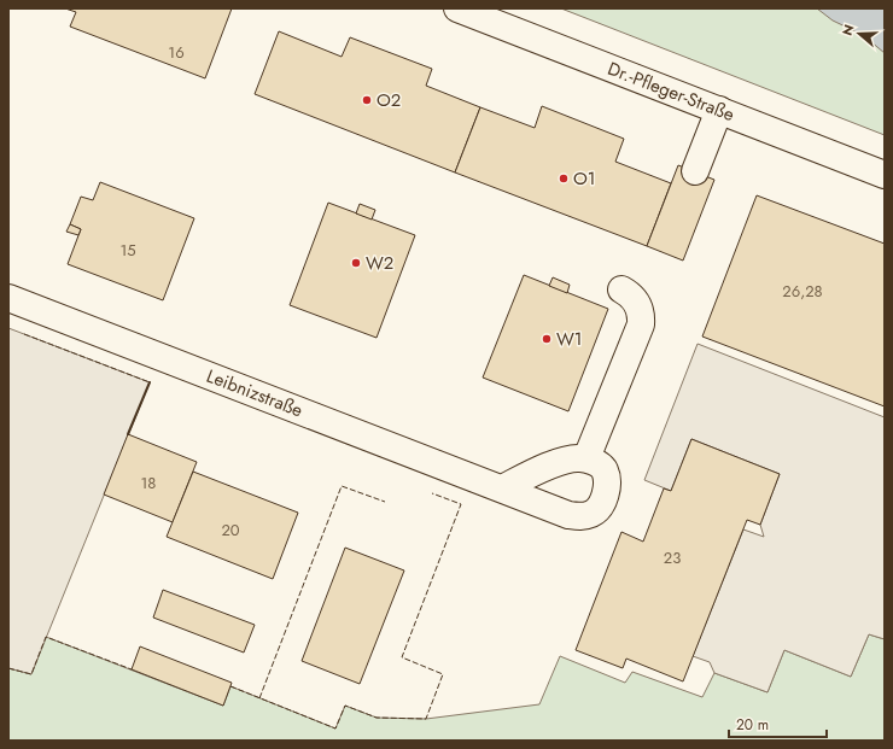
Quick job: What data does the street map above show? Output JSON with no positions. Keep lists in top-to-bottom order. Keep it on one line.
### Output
{"streets":{"street":["Dr.-Pfleger-Straße","Leibnizstraße"]},"places":["O2","O1","W2","W1"],"house_numbers":["16","15","26,28","18","20","23"],"scale_bar":"20 m","north":"left"}
